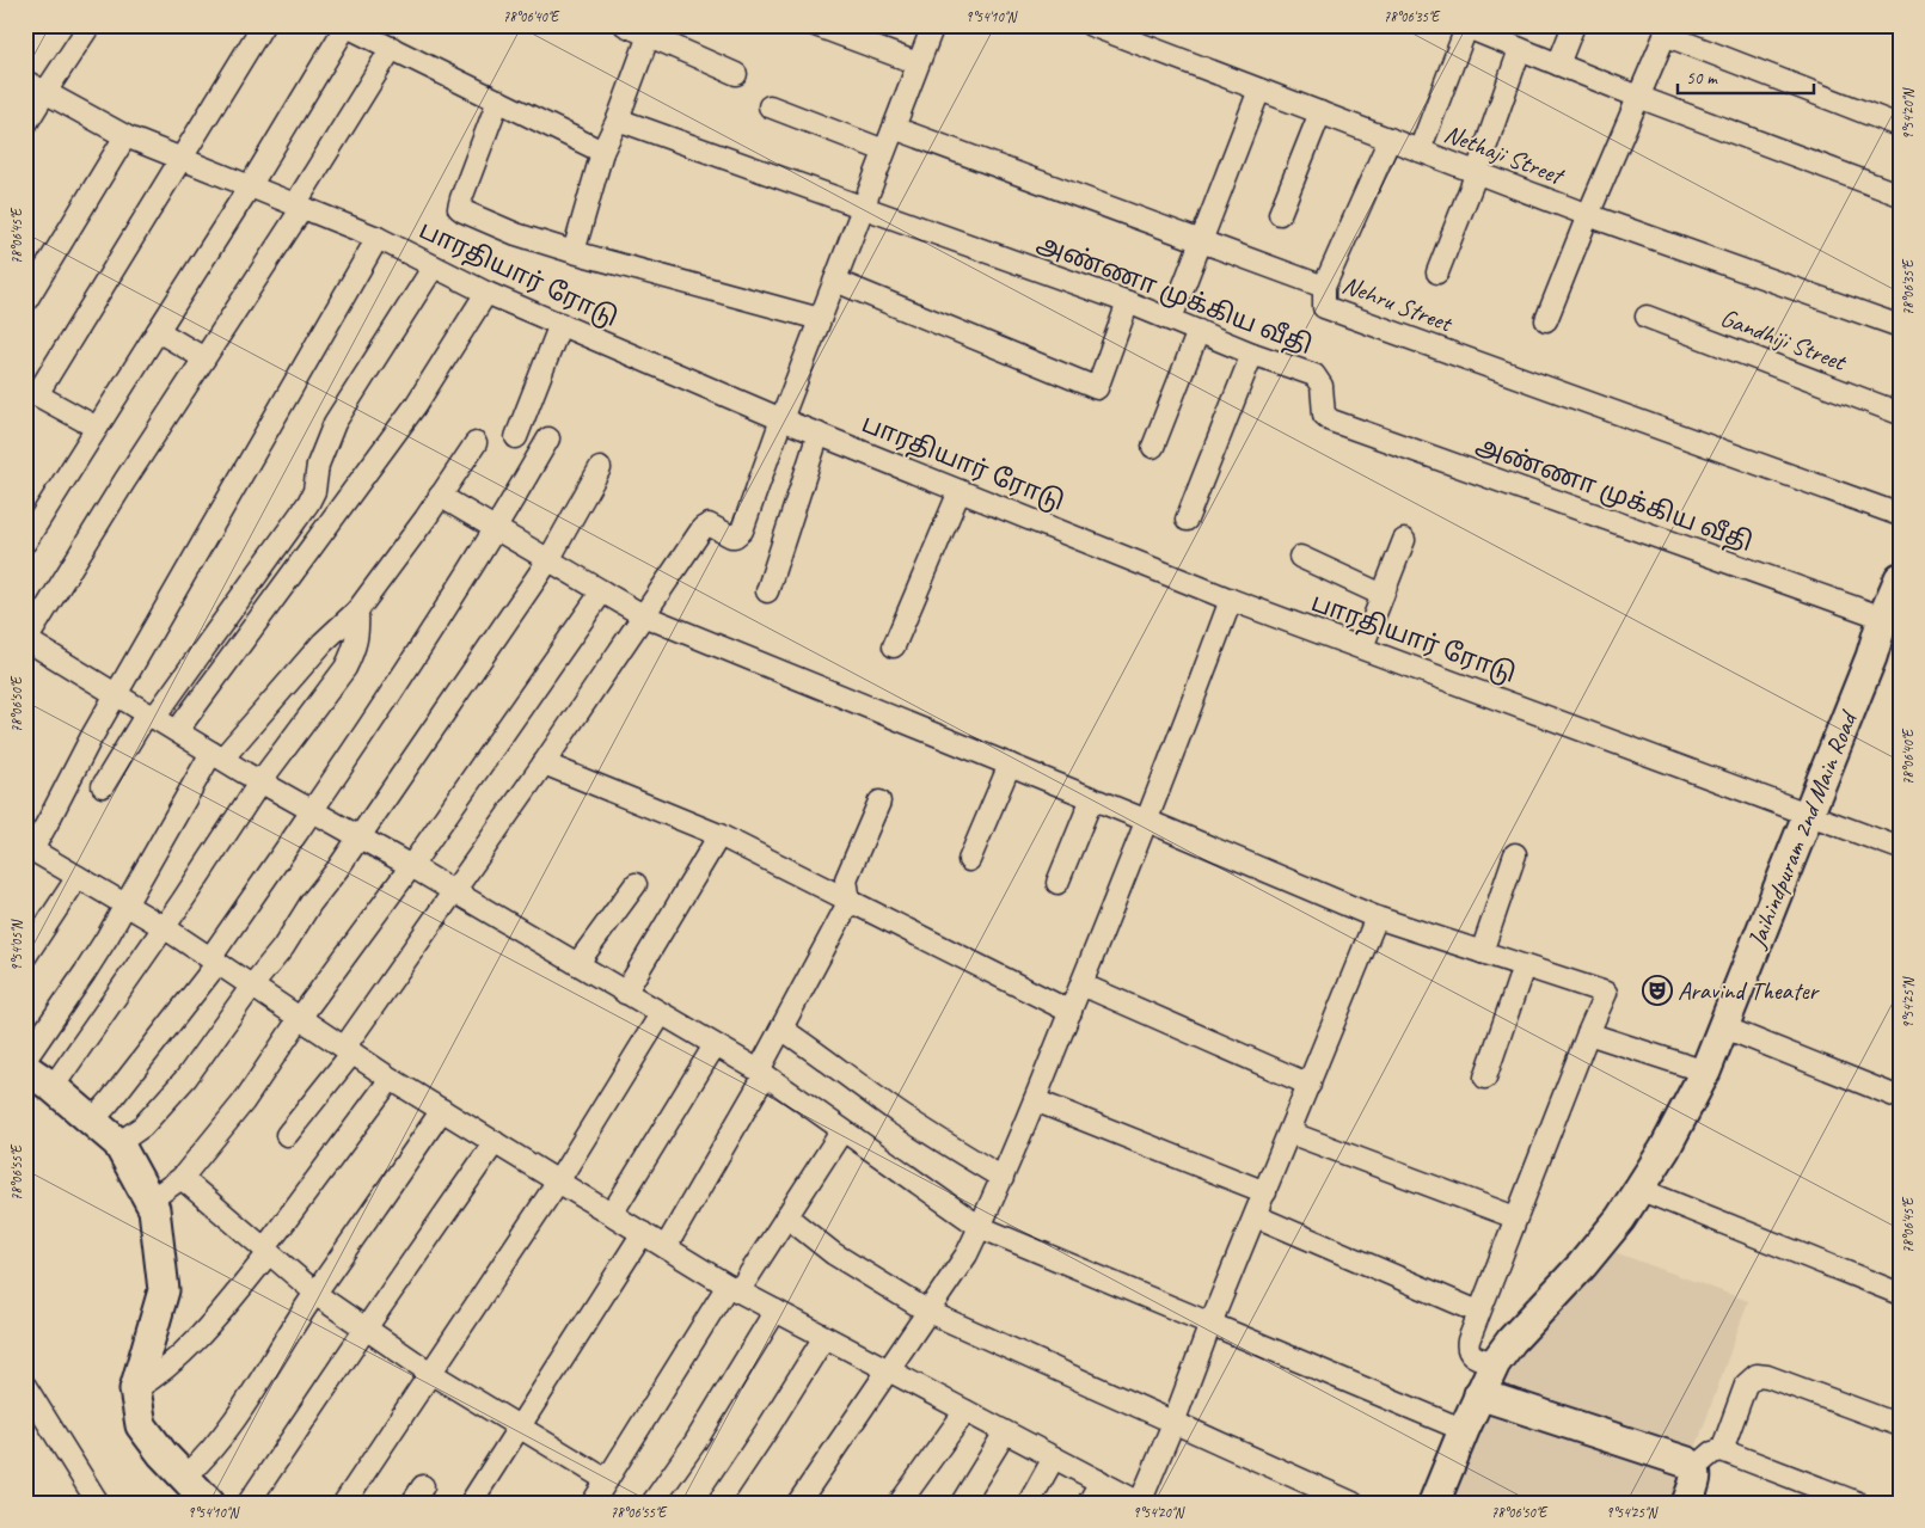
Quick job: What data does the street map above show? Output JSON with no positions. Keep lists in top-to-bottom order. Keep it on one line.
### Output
{"streets":{"street":["Nethaji Street","பாரதியார் ரோடு","அண்ணா முக்கிய வீதி","Nehru Street","Gandhiji Street","Jaihindpuram 2nd Main Road"]},"crossings":[["பாரதியார் ரோடு","Jaihindpuram 2nd Main Road"],["அண்ணா முக்கிய வீதி","Jaihindpuram 2nd Main Road"]],"places":{"theatre":["Aravind Theater"]},"scale_bar":"50 m","coordinates":["78°06'40\"E","9°54'10\"N","78°06'35\"E","9°54'20\"N","78°06'45\"E","78°06'50\"E","9°54'05\"N","9°54'25\"N","78°06'55\"E"]}
